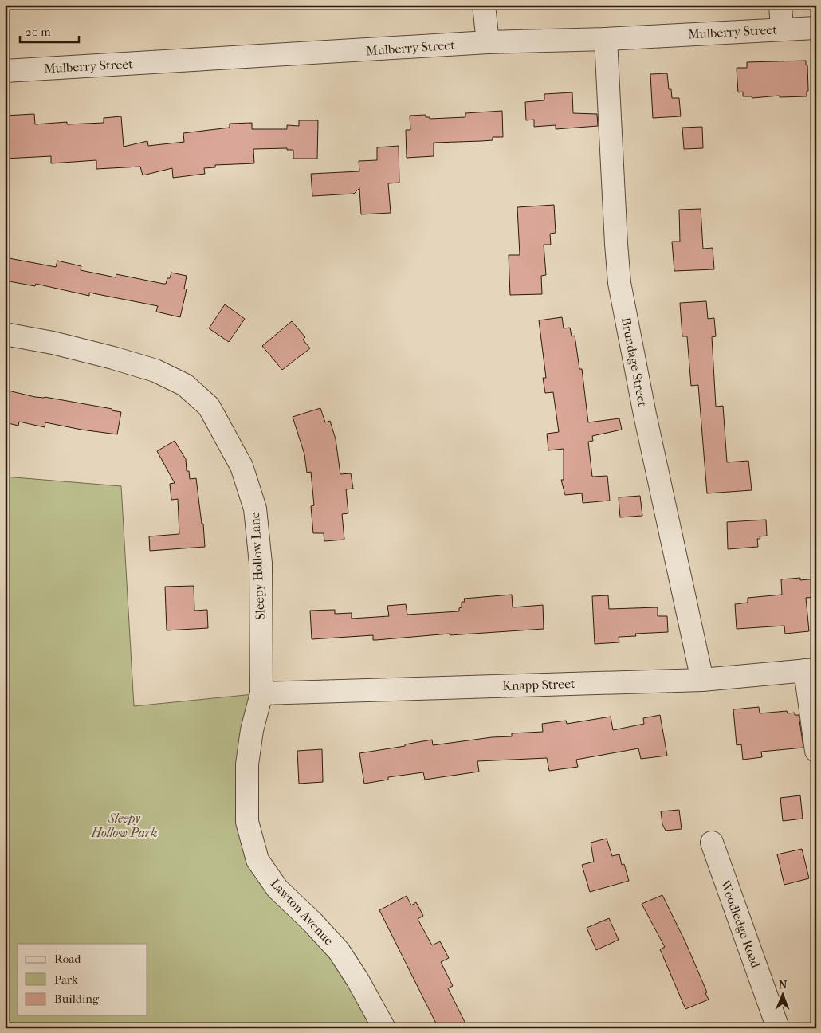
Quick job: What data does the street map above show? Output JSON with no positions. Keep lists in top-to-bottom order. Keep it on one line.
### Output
{"streets":{"street":["Mulberry Street","Brundage Street","Sleepy Hollow Lane","Knapp Street","Lawton Avenue","Woodledge Road"]},"crossings":[["Mulberry Street","Brundage Street"],["Brundage Street","Knapp Street"],["Sleepy Hollow Lane","Knapp Street"],["Sleepy Hollow Lane","Lawton Avenue"],["Knapp Street","Lawton Avenue"]],"parks":["Sleepy Hollow Park"],"legend":["Road","Park","Building"],"scale_bar":"20 m","north":"top"}
